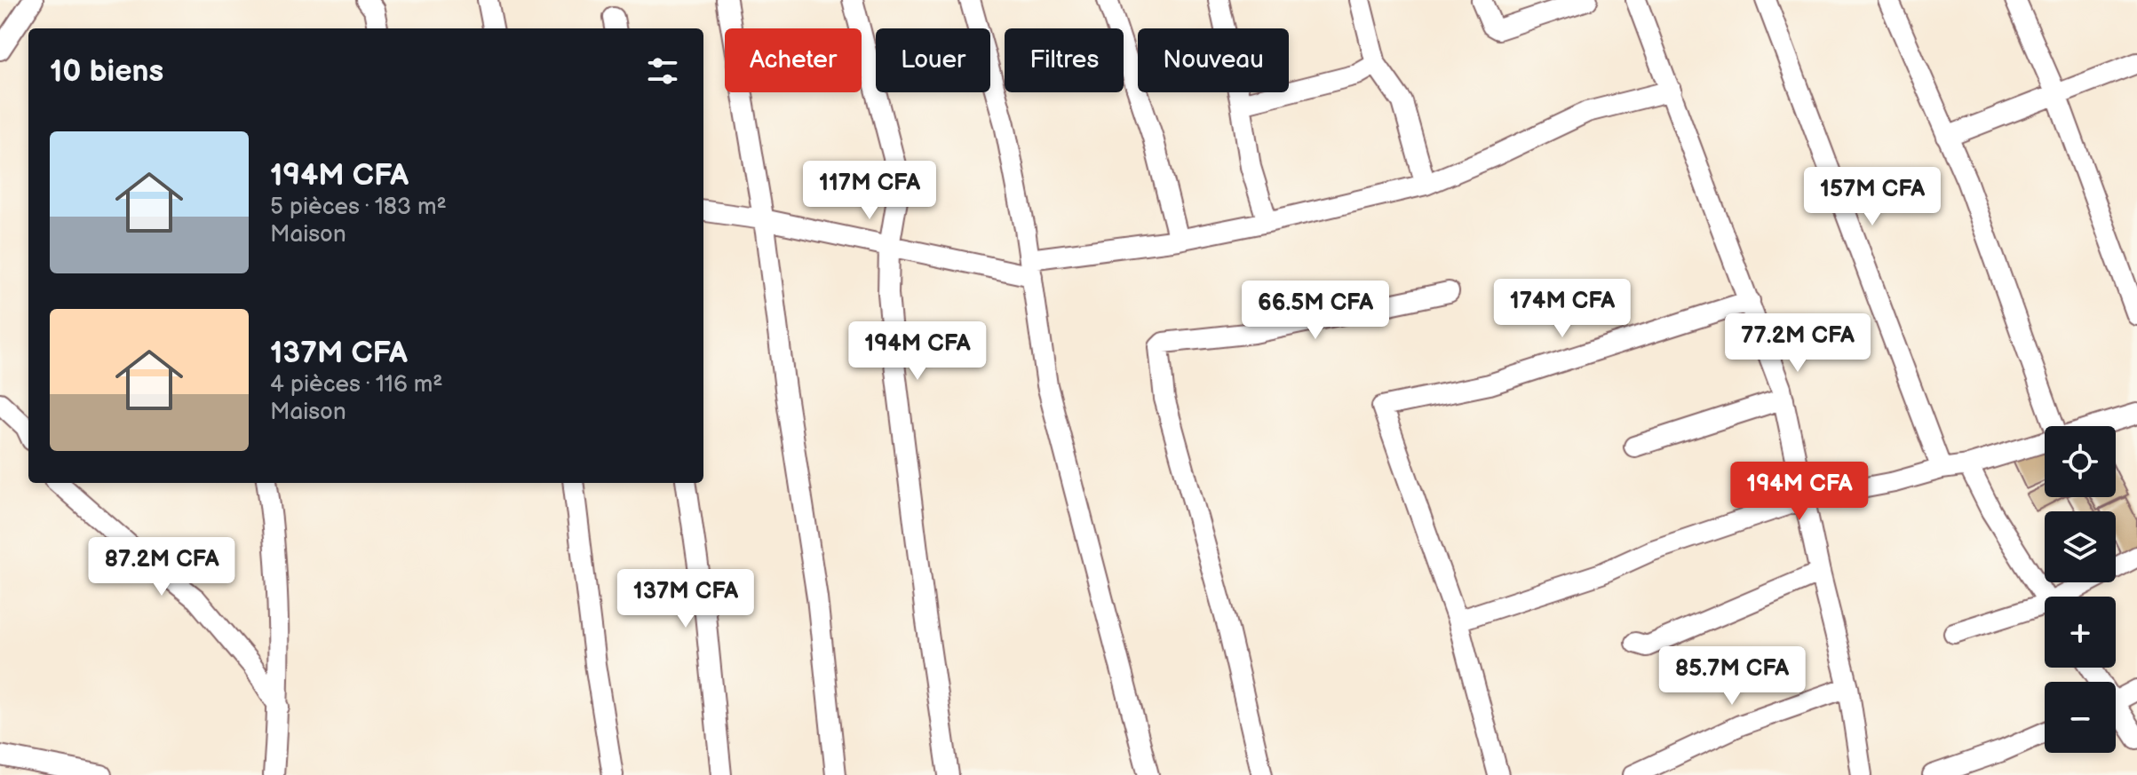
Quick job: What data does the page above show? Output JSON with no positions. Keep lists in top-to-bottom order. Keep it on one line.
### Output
{"page":{"chip":["Acheter","Louer","Filtres","Nouveau"],"heading":"10 biens","list":[{"name":"194M CFA","note":"5 pièces · 183 m² · Maison"},{"name":"137M CFA","note":"4 pièces · 116 m² · Maison"}],"price":["117M CFA","157M CFA","174M CFA","66.5M CFA","77.2M CFA","194M CFA","194M CFA","87.2M CFA","137M CFA","85.7M CFA"],"map_buttons":["+","−"]}}
